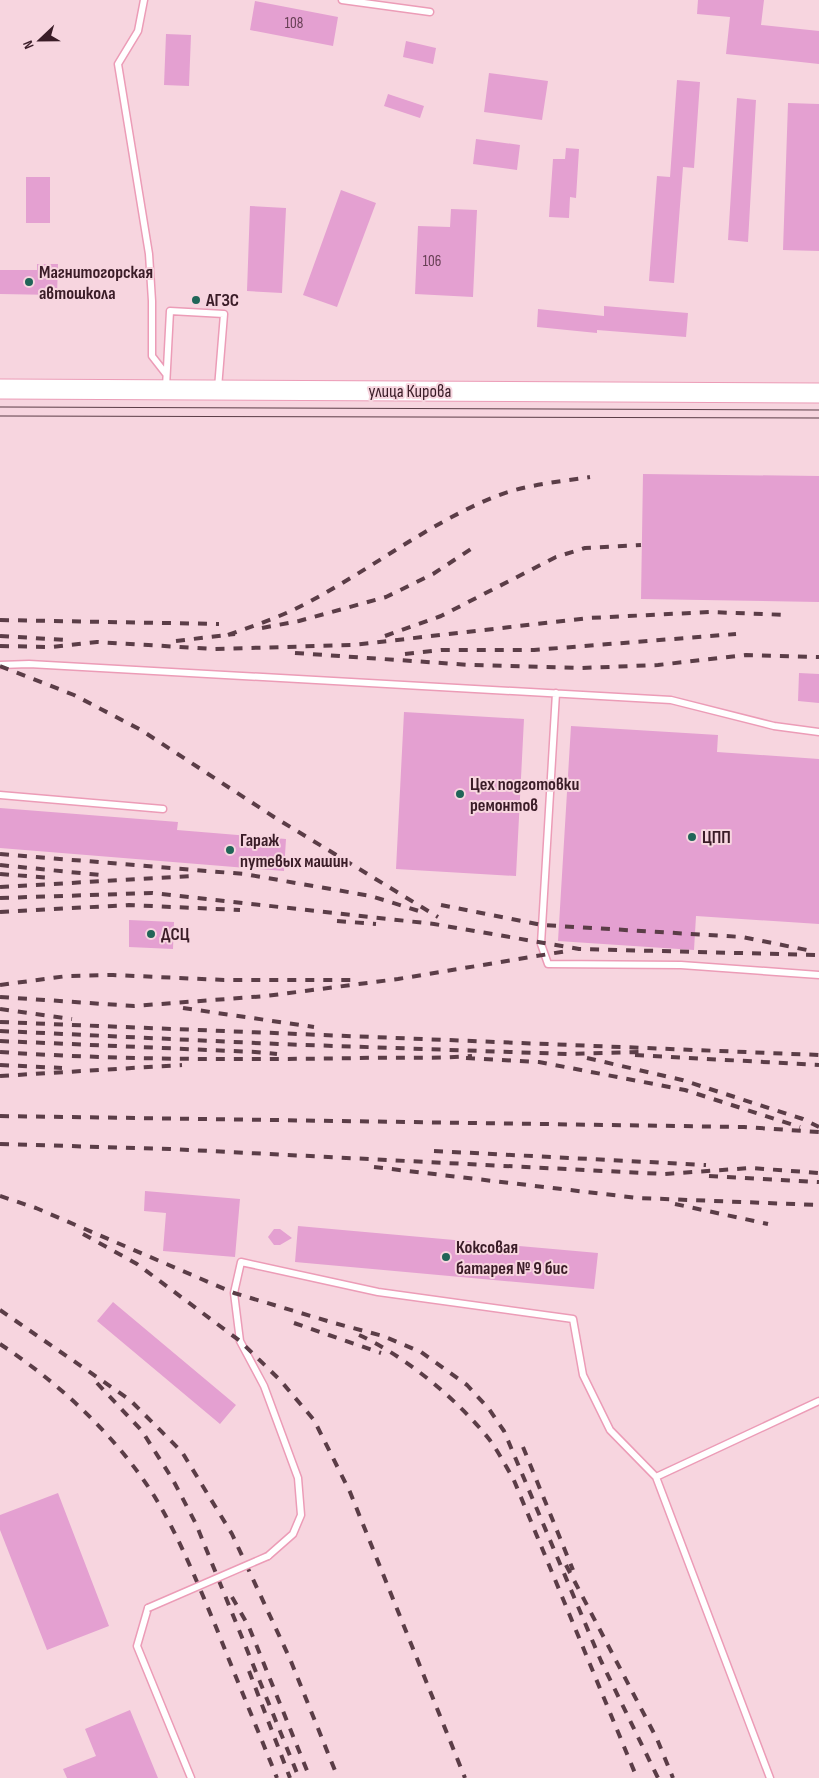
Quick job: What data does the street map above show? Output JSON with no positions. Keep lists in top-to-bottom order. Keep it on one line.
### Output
{"streets":{"main road":["улица Кирова"]},"places":["Магнитогорская автошкола","АГЗС","Цех подготовки ремонтов","ЦПП","Гараж путевых машин","ДСЦ","Коксовая батарея № 9 бис"],"house_numbers":["108","106"],"north":"left"}
